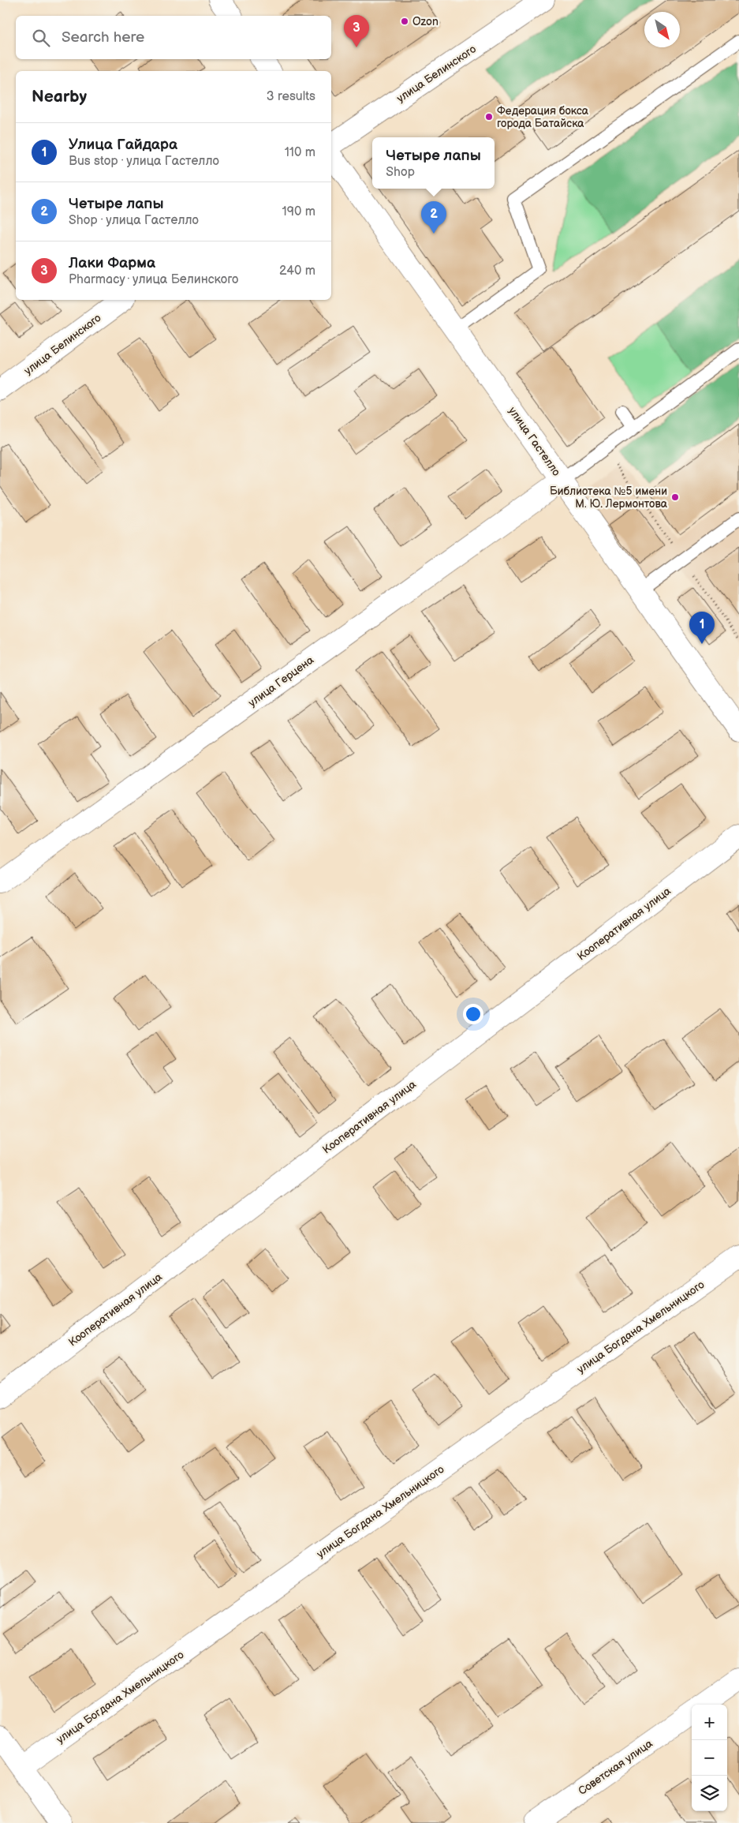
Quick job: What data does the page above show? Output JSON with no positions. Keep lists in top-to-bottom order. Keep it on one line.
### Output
{"streets":{"street":["улица Белинского","улица Гастелло","улица Герцена","Кооперативная улица","улица Богдана Хмельницкого","Советская улица"]},"crossings":[["улица Гастелло","улица Герцена"]],"places":["Ozon","Федерация бокса города Батайска","Библиотека №5 имени М. Ю. Лермонтова"],"north":"bottom right","page":{"pins":["3","2","1"],"search":"Search here","heading":["Nearby","3 results"],"list":[{"mark":"1","name":"Улица Гайдара","note":"Bus stop · улица Гастелло","value":"110 m"},{"mark":"2","name":"Четыре лапы","note":"Shop · улица Гастелло","value":"190 m"},{"mark":"3","name":"Лаки Фарма","note":"Pharmacy · улица Белинского","value":"240 m"}],"popup":["Четыре лапы","Shop"],"map_buttons":["+","−"]}}
